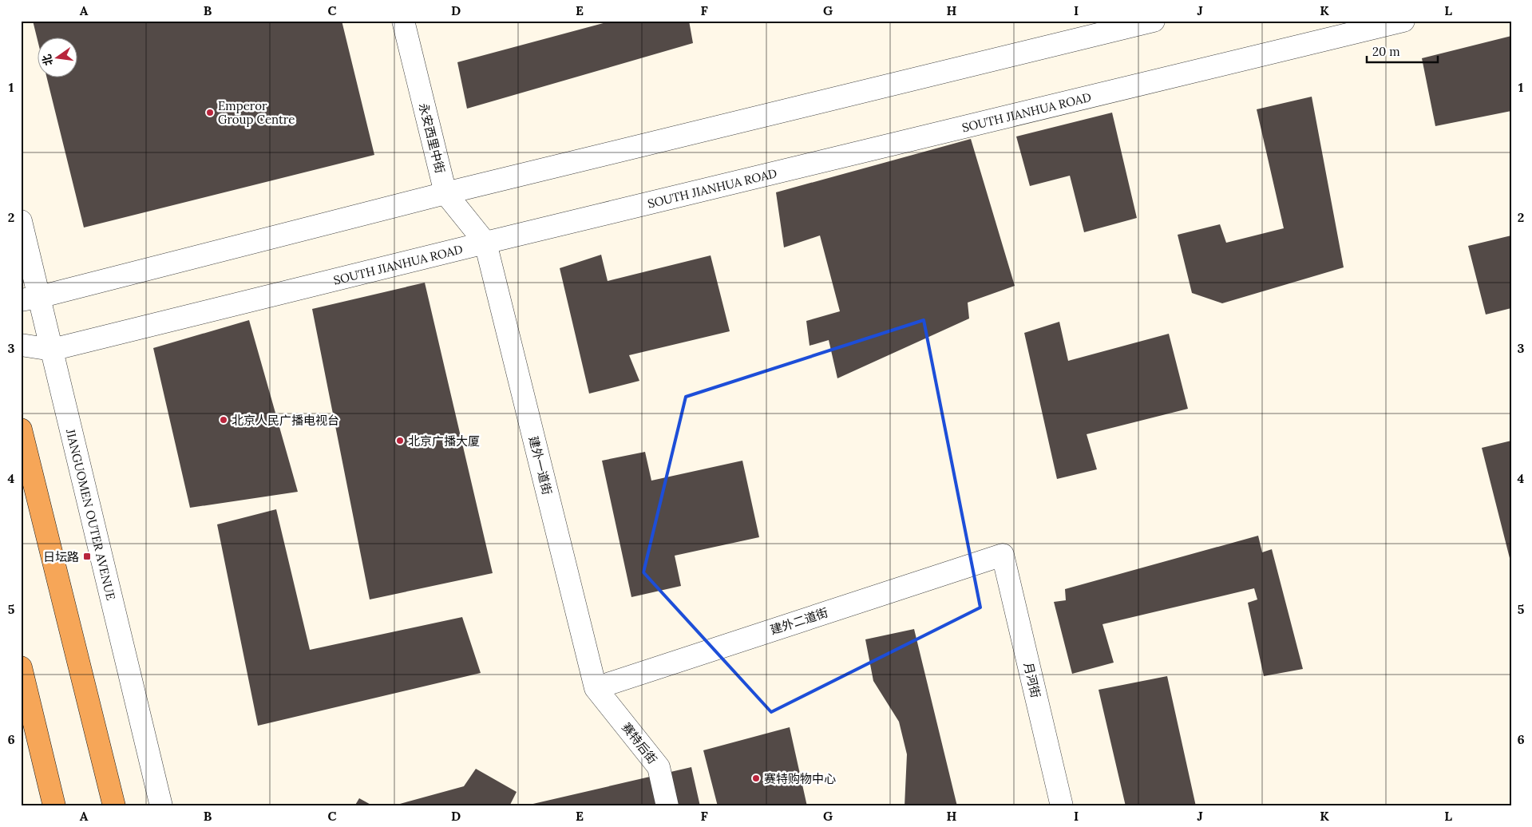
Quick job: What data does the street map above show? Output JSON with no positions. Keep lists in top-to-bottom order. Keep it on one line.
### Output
{"streets":{"street":["SOUTH JIANHUA ROAD","永安西里中街","建外一道街","JIANGUOMEN OUTER AVENUE","建外二道街","月河街","赛特后街"]},"crossings":[["SOUTH JIANHUA ROAD","永安西里中街"],["SOUTH JIANHUA ROAD","建外一道街"],["SOUTH JIANHUA ROAD","JIANGUOMEN OUTER AVENUE"],["永安西里中街","建外一道街"],["建外一道街","建外二道街"],["建外一道街","赛特后街"],["建外二道街","月河街"],["建外二道街","赛特后街"]],"places":{"other":["Emperor Group Centre","北京人民广播电视台","北京广播大厦","赛特购物中心"],"transit":["日坛路"]},"scale_bar":"20 m","north":"left","grid":{"columns":["A","B","C","D","E","F","G","H","I","J","K","L"],"rows":["1","2","3","4","5","6"]}}
